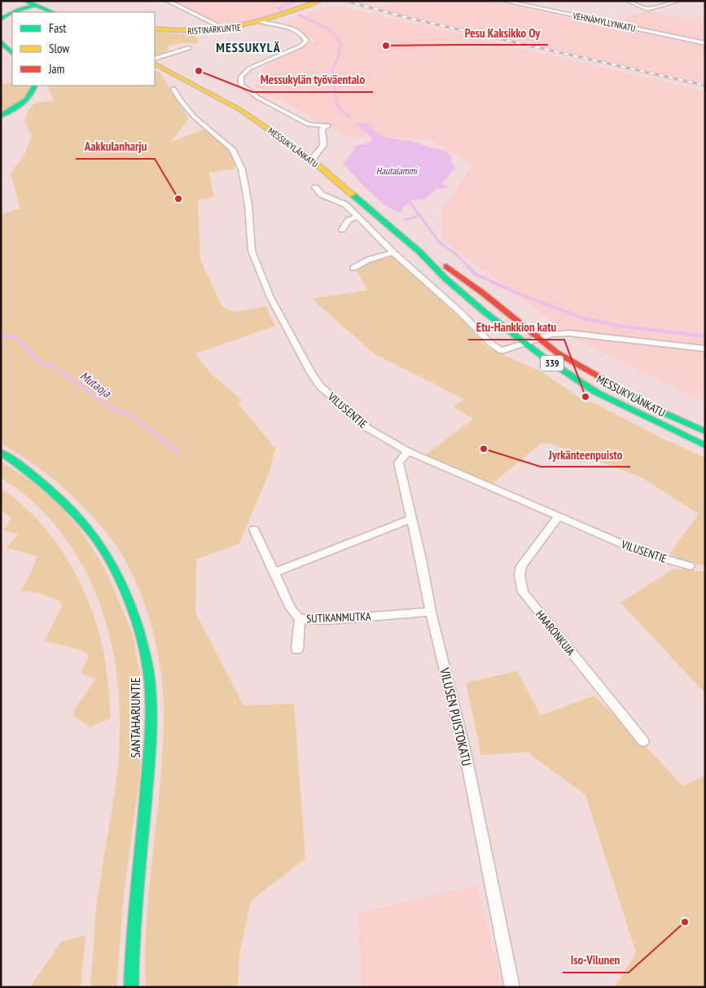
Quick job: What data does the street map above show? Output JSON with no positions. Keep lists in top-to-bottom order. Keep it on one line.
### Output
{"streets":{"main road":["RISTINARKUNTIE","MESSUKYLÄNKATU","339","SANTAHARJUNTIE"],"street":["VEHNÄMYLLYNKATU","VILUSENTIE","SUTIKANMUTKA","HAARONKUJA","VILUSEN PUISTOKATU"]},"crossings":[["VILUSENTIE","HAARONKUJA"],["VILUSENTIE","VILUSEN PUISTOKATU"],["SUTIKANMUTKA","VILUSEN PUISTOKATU"]],"districts":["MESSUKYLÄ"],"water":["Hautalammi","Mutaoja"],"places":["Pesu Kaksikko Oy","Messukylän työväentalo","Aakkulanharju","Etu-Hankkion katu","Jyrkänteenpuisto","Iso-Vilunen"],"legend":["Fast","Slow","Jam"]}
